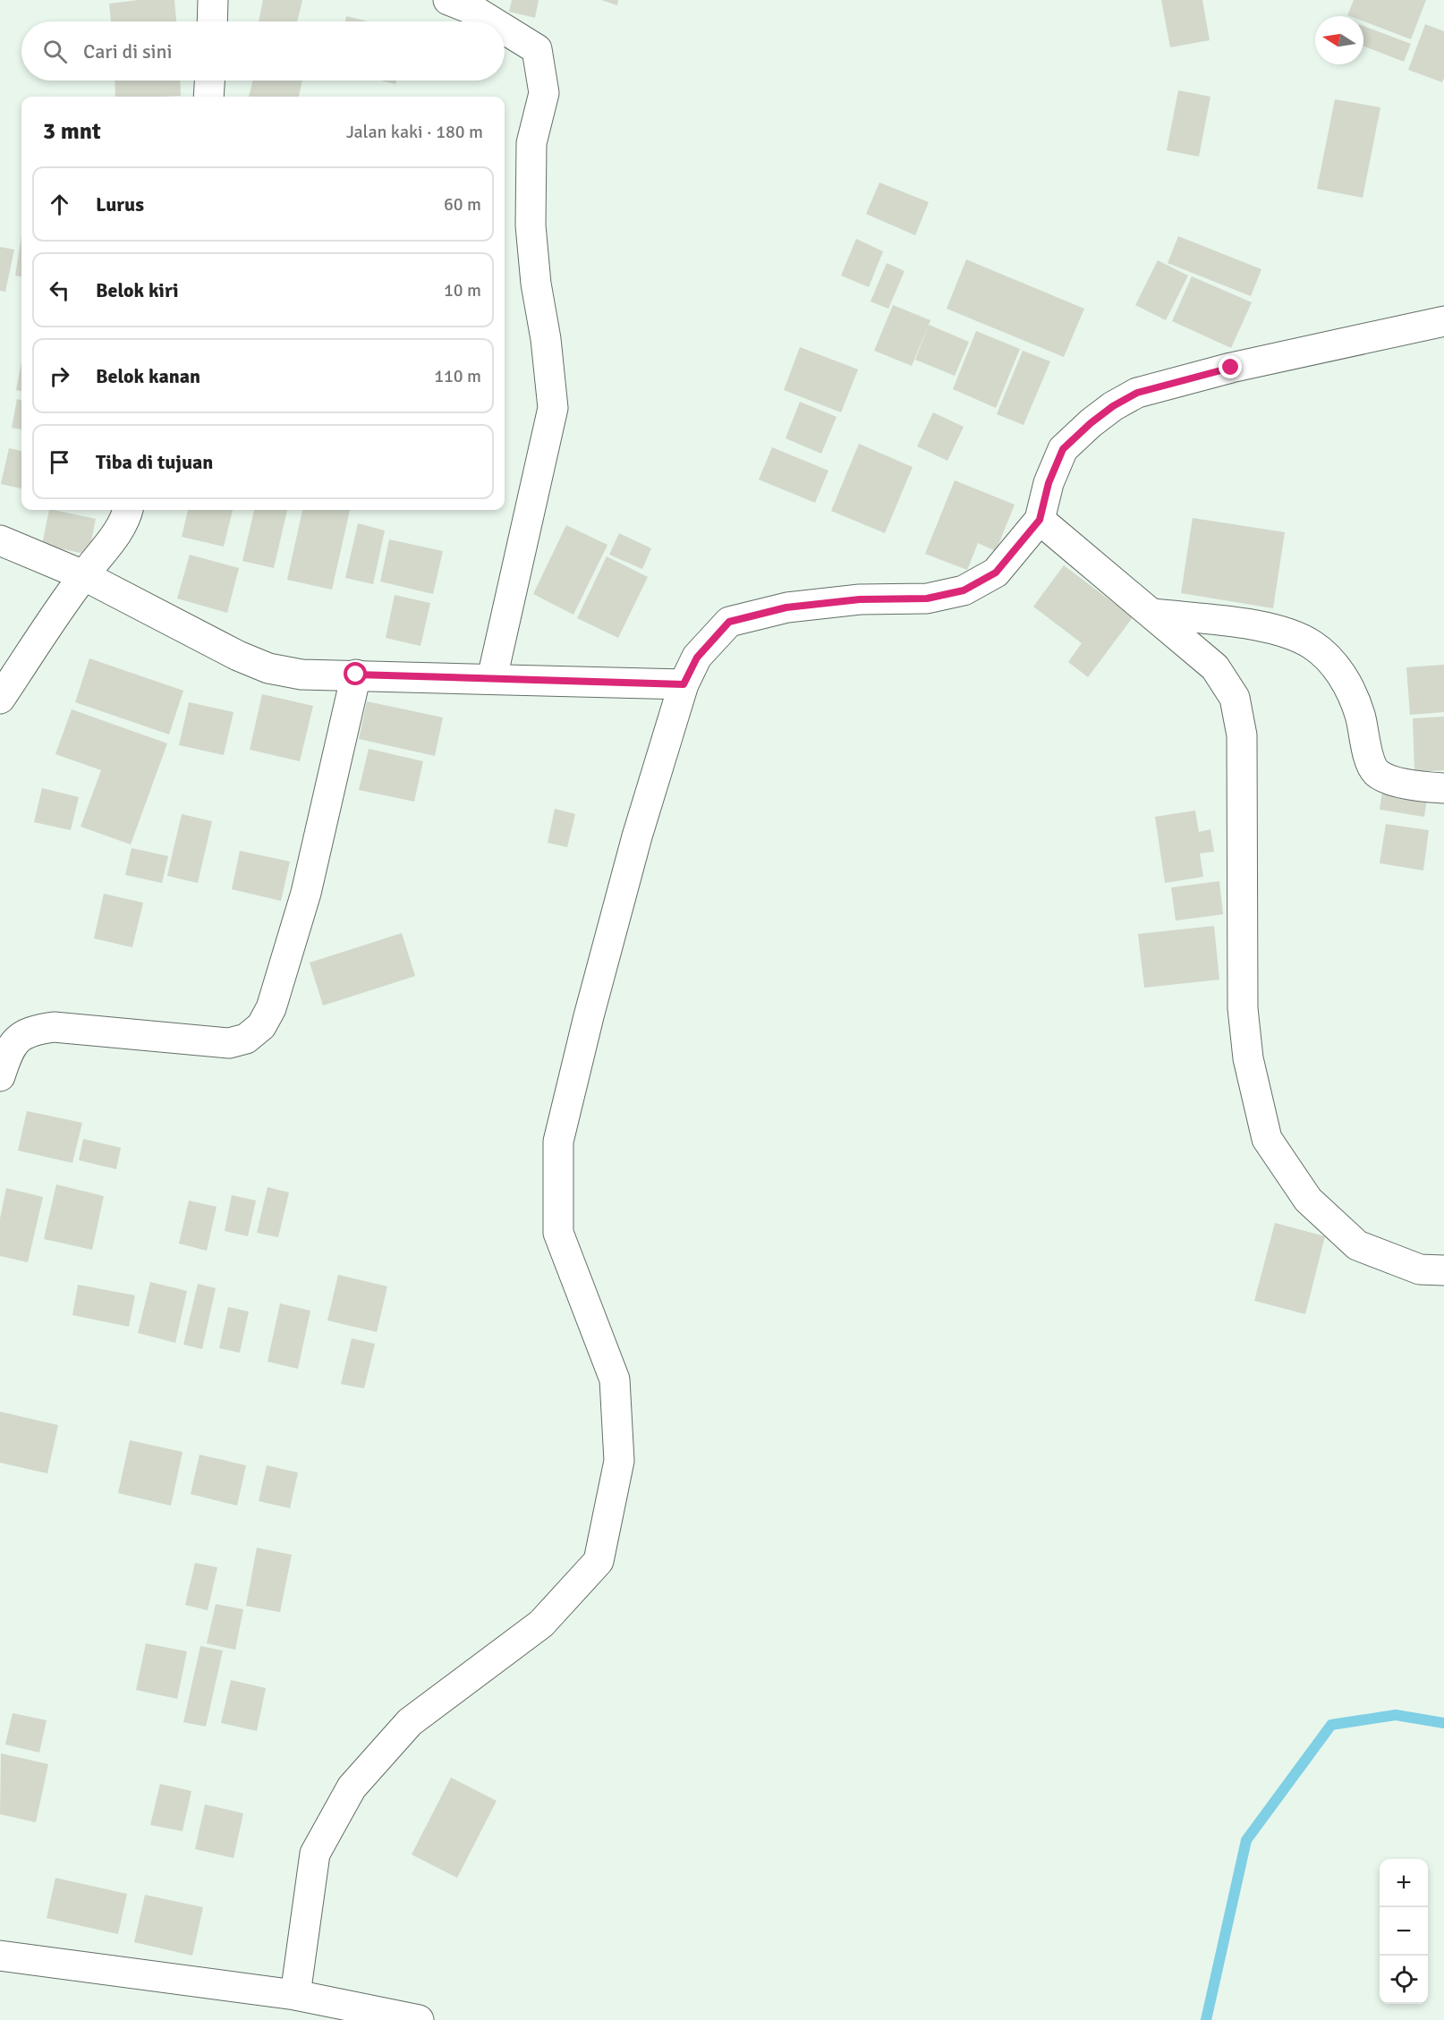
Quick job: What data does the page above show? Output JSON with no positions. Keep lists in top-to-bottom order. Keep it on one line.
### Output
{"north":"left","page":{"search":"Cari di sini","heading":["3 mnt","Jalan kaki · 180 m"],"list":[["Lurus","60 m"],["Belok kiri","10 m"],["Belok kanan","110 m"],"Tiba di tujuan"],"map_buttons":["+","−"]}}
